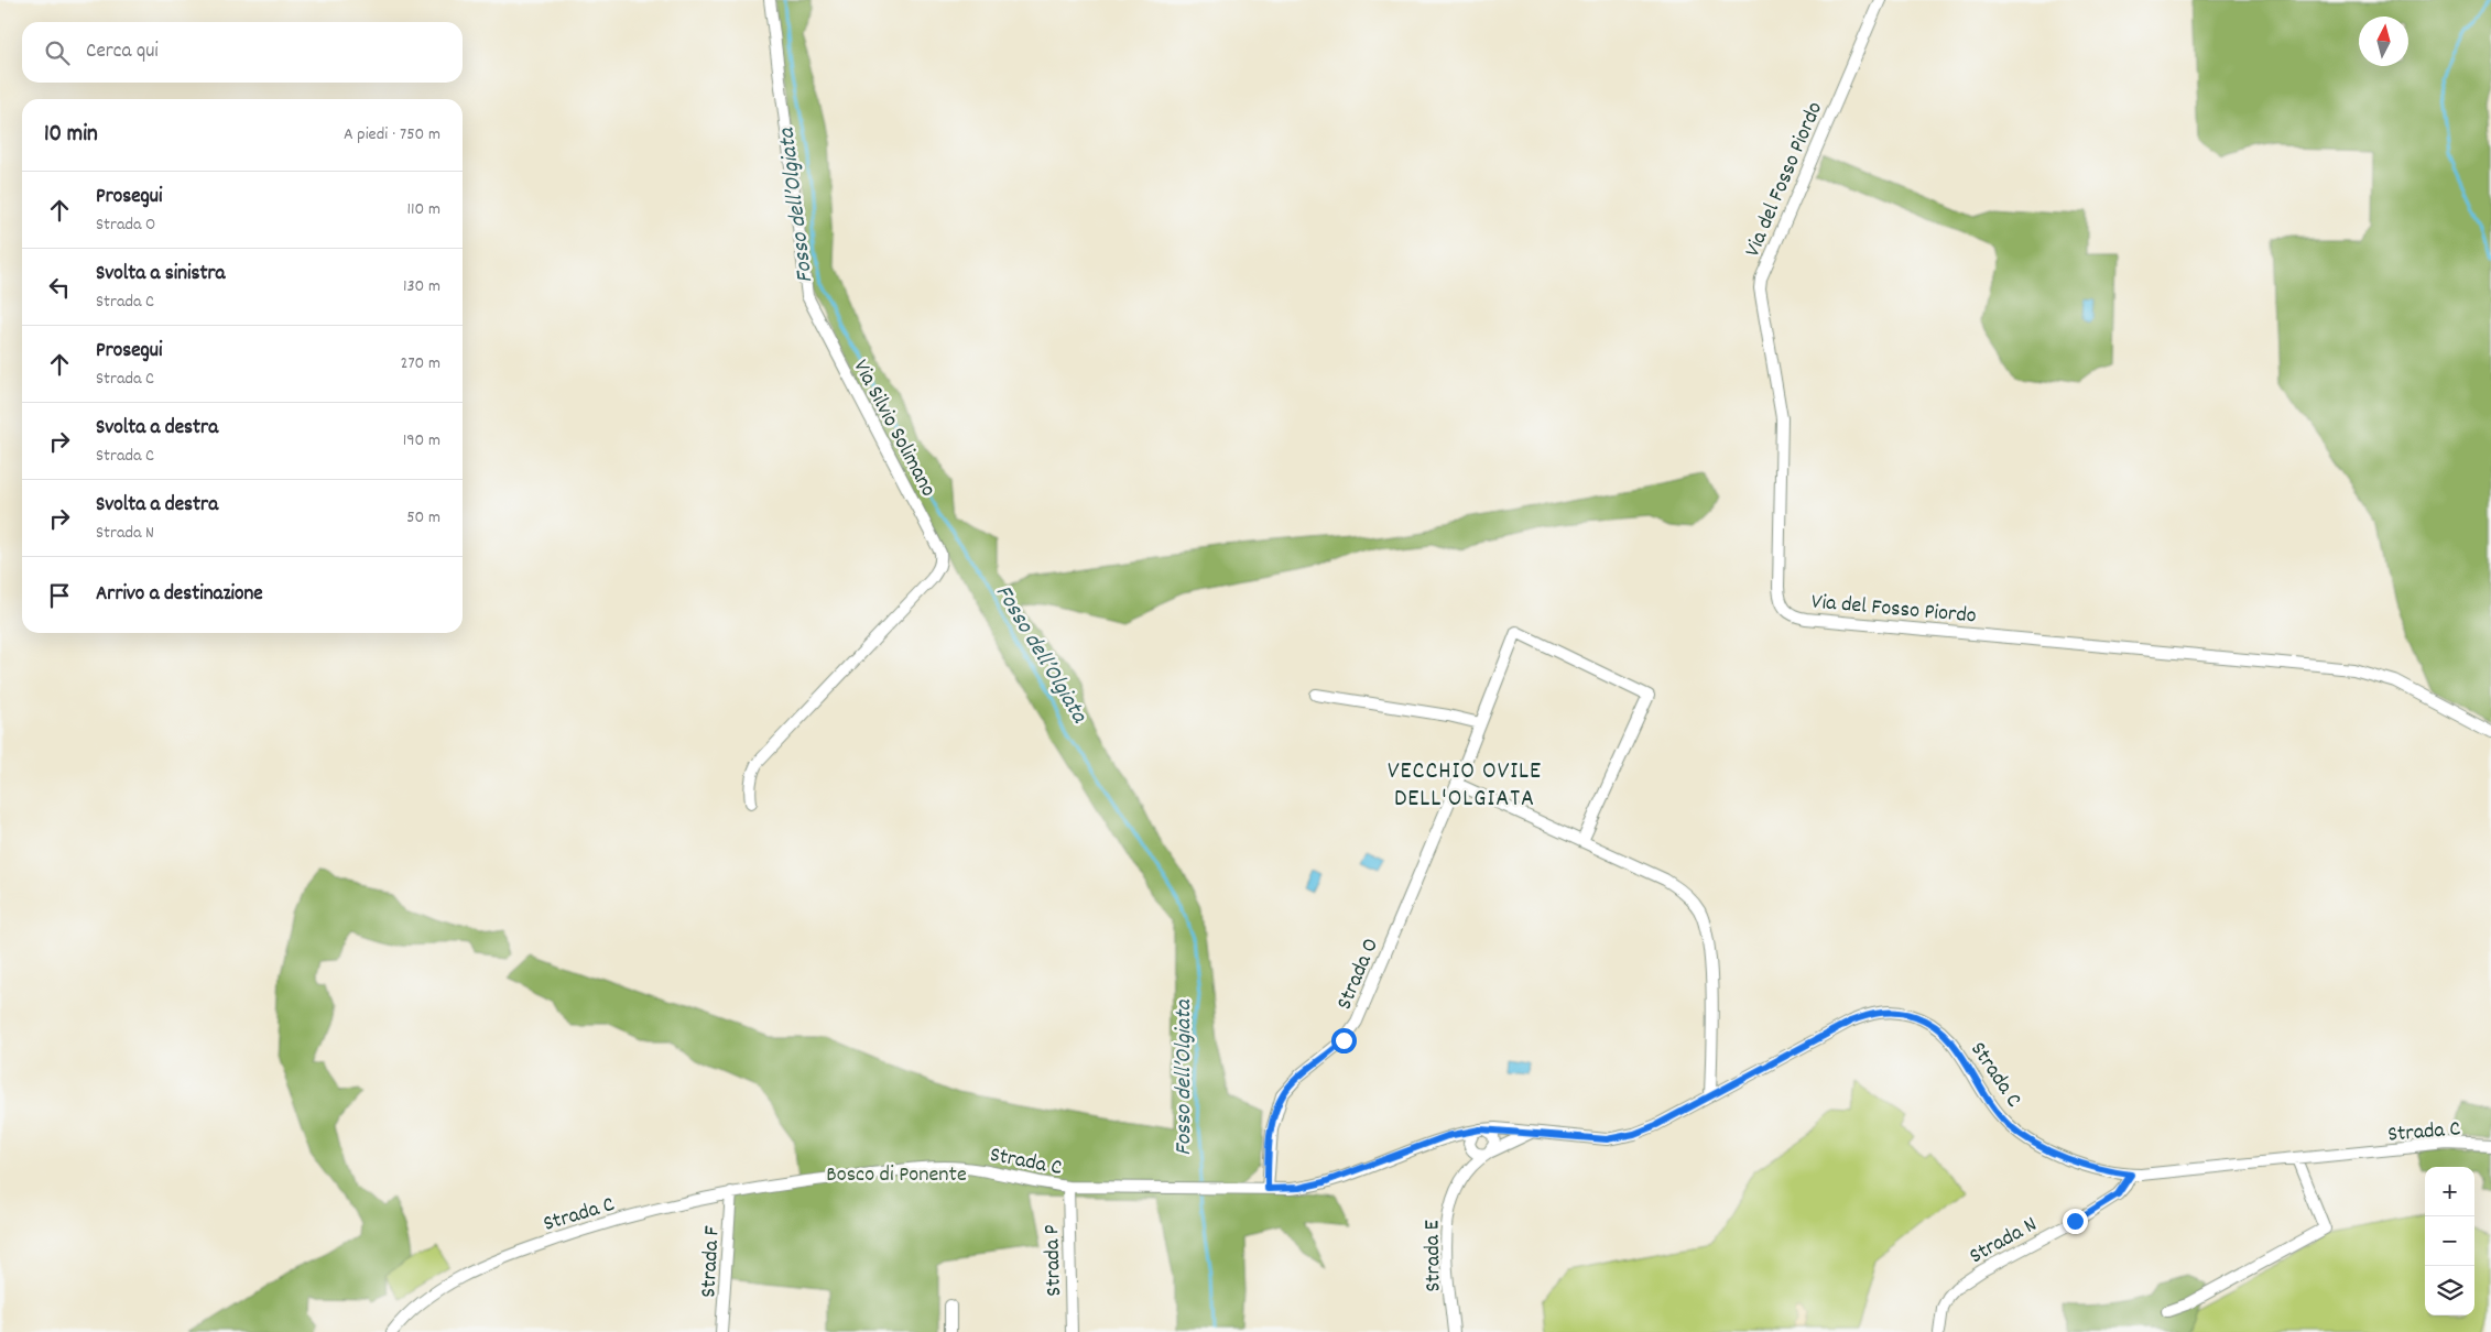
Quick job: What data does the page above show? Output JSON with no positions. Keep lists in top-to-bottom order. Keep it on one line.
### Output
{"streets":{"street":["Via del Fosso Piordo","Via Silvio Solimano","Strada O","Strada C","Strada N","Strada E","Strada P","Strada F"]},"crossings":[["Strada O","Strada C"],["Strada C","Strada N"],["Strada C","Strada E"],["Strada C","Strada P"],["Strada C","Strada F"]],"districts":["VECCHIO OVILE DELL'OLGIATA"],"water":["Fosso dell’Olgiata"],"parks":["Bosco di Ponente"],"north":"top","page":{"search":"Cerca qui","heading":["10 min","A piedi · 750 m"],"list":[["Prosegui","Strada O","110 m"],["Svolta a sinistra","Strada C","130 m"],["Prosegui","Strada C","270 m"],["Svolta a destra","Strada C","190 m"],["Svolta a destra","Strada N","50 m"],"Arrivo a destinazione"],"map_buttons":["+","−"]}}
